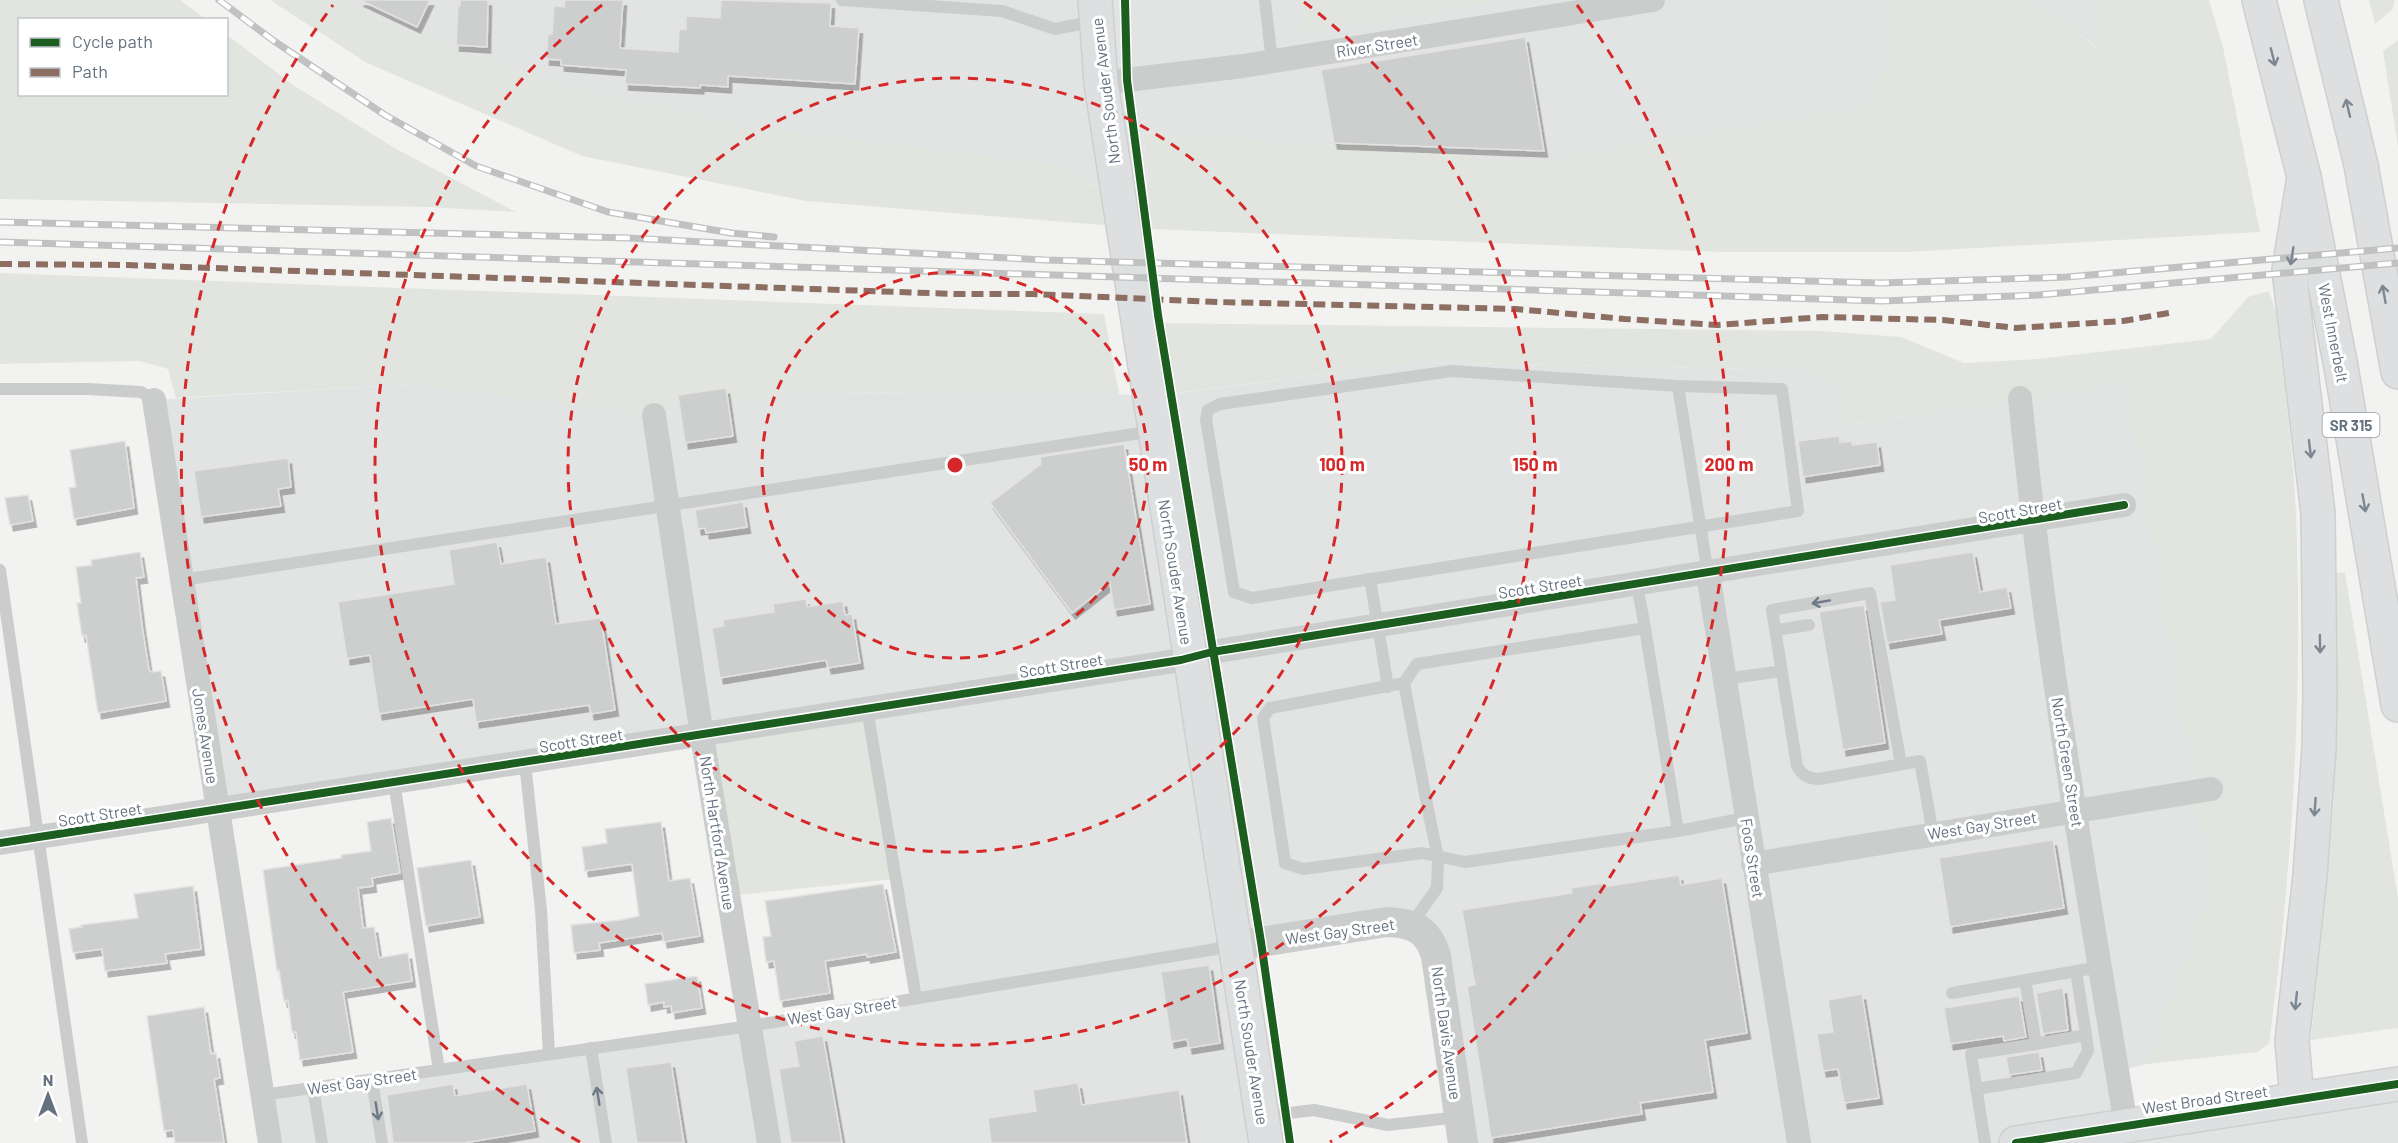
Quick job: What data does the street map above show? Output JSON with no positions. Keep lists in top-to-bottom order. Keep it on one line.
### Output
{"streets":{"main road":["North Souder Avenue","West Innerbelt","SR 315","West Broad Street"],"street":["River Street","Scott Street","Jones Avenue","North Green Street","West Gay Street","North Hartford Avenue","Foos Street","North Davis Avenue"]},"crossings":[["River Street","North Souder Avenue"],["North Souder Avenue","Scott Street"],["North Souder Avenue","West Gay Street"],["Scott Street","Jones Avenue"],["Scott Street","North Green Street"],["Scott Street","North Hartford Avenue"],["Scott Street","Foos Street"],["Jones Avenue","West Gay Street"],["North Green Street","West Gay Street"],["North Green Street","West Broad Street"],["West Gay Street","North Hartford Avenue"],["West Gay Street","Foos Street"],["West Gay Street","North Davis Avenue"]],"legend":["Cycle path","Path"],"north":"top","rings":["50 m","100 m","150 m","200 m"]}
